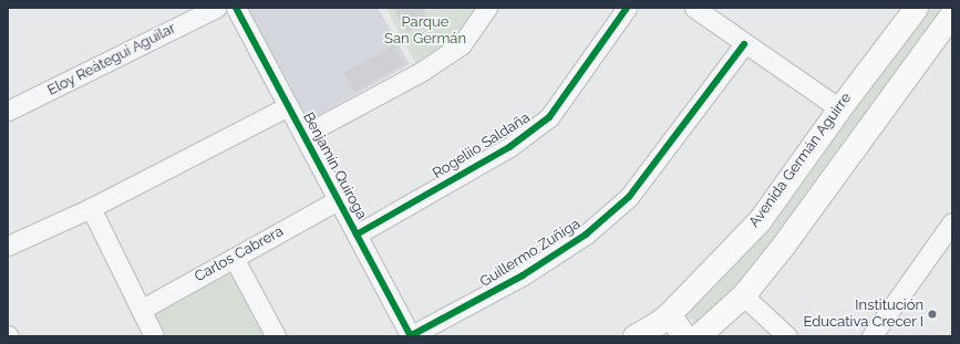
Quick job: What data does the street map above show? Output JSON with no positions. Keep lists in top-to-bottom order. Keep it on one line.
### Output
{"streets":{"main road":["Avenida Germán Aguirre"],"street":["Eloy Reátegui Aguilar","Rogeliio Saldaña","Benjamín Quiroga","Guillermo Zuñiga","Carlos Cabrera"]},"crossings":[["Rogeliio Saldaña","Benjamín Quiroga"],["Benjamín Quiroga","Guillermo Zuñiga"],["Benjamín Quiroga","Carlos Cabrera"]],"parks":["Parque San Germán"],"places":["Institución Educativa Crecer I"]}
